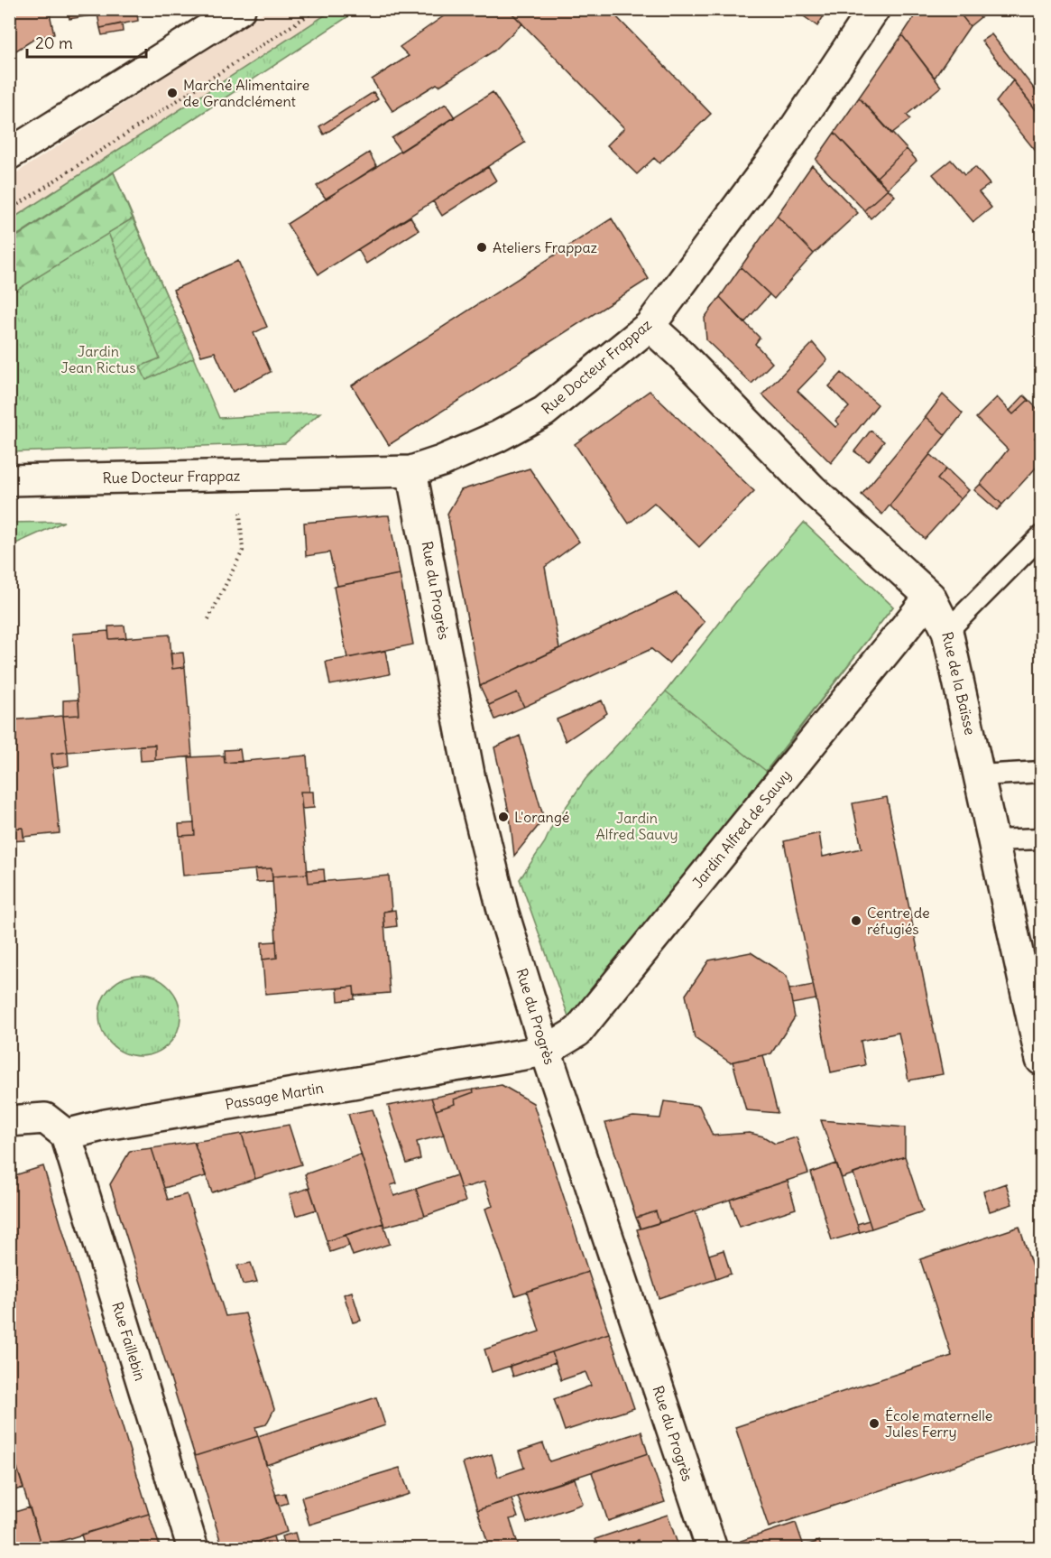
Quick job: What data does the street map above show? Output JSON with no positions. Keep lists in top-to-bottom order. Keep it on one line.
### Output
{"streets":{"street":["Rue Docteur Frappaz","Rue du Progrès","Rue de la Baïsse","Jardin Alfred de Sauvy","Passage Martin","Rue Faillebin"]},"crossings":[["Rue Docteur Frappaz","Rue du Progrès"],["Rue Docteur Frappaz","Rue de la Baïsse"],["Rue du Progrès","Jardin Alfred de Sauvy"],["Rue du Progrès","Passage Martin"],["Rue de la Baïsse","Jardin Alfred de Sauvy"],["Jardin Alfred de Sauvy","Passage Martin"],["Passage Martin","Rue Faillebin"]],"parks":["Jardin Jean Rictus","Jardin Alfred Sauvy"],"places":["Marché Alimentaire de Grandclément","Ateliers Frappaz","L'orangé","Centre de réfugiés","École maternelle Jules Ferry"],"scale_bar":"20 m"}
